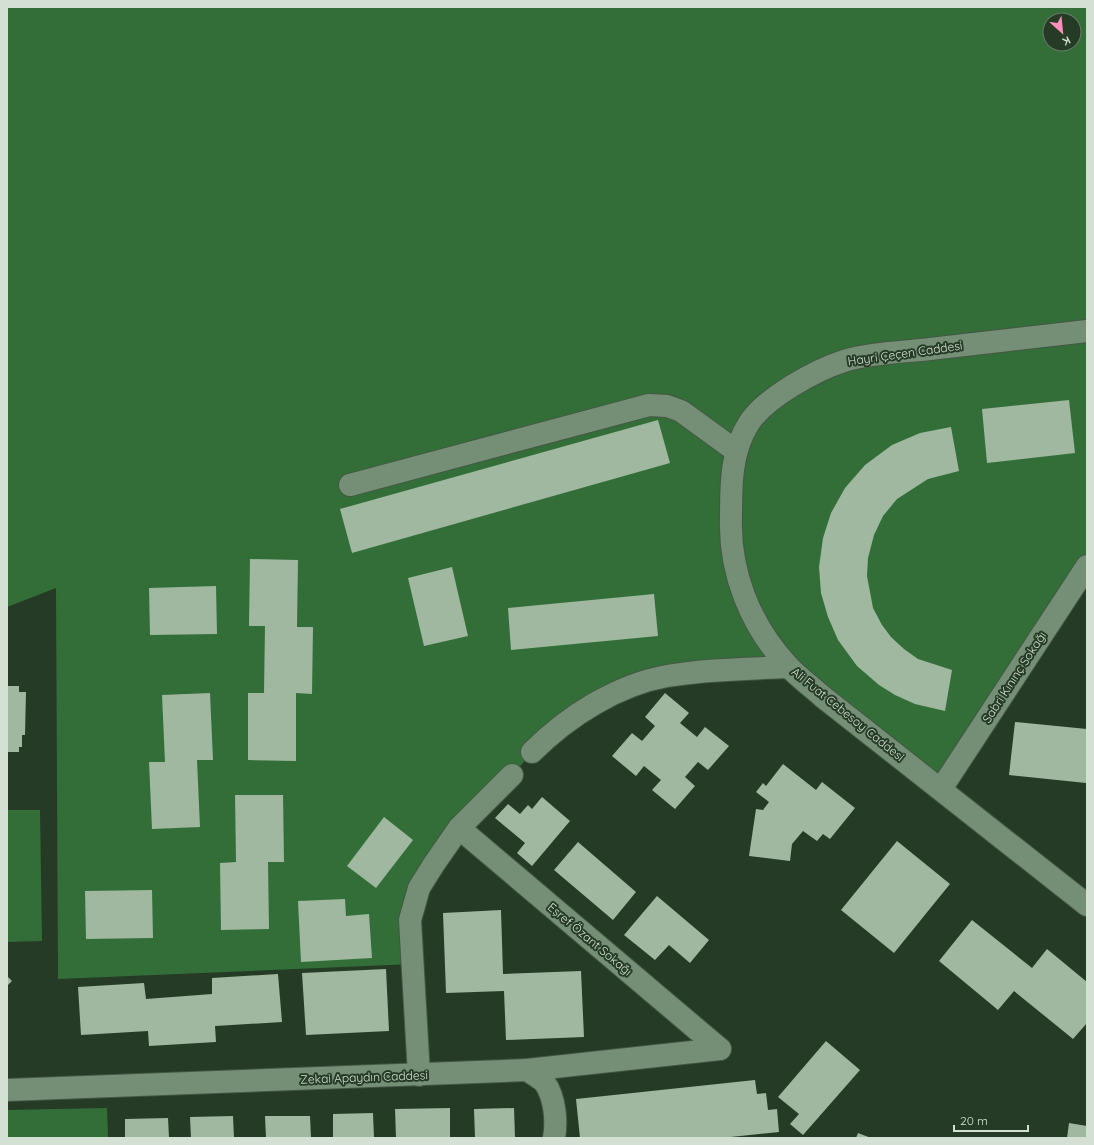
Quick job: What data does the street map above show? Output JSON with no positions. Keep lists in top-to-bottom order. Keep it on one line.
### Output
{"streets":{"street":["Hayri Çeçen Caddesi","Sabri Kınınç Sokağı","Ali Fuat Cebesoy Caddesi","Eşref Özant Sokağı","Zekai Apaydın Caddesi"]},"crossings":[["Hayri Çeçen Caddesi","Ali Fuat Cebesoy Caddesi"],["Sabri Kınınç Sokağı","Ali Fuat Cebesoy Caddesi"],["Eşref Özant Sokağı","Zekai Apaydın Caddesi"]],"scale_bar":"20 m","north":"bottom right"}
